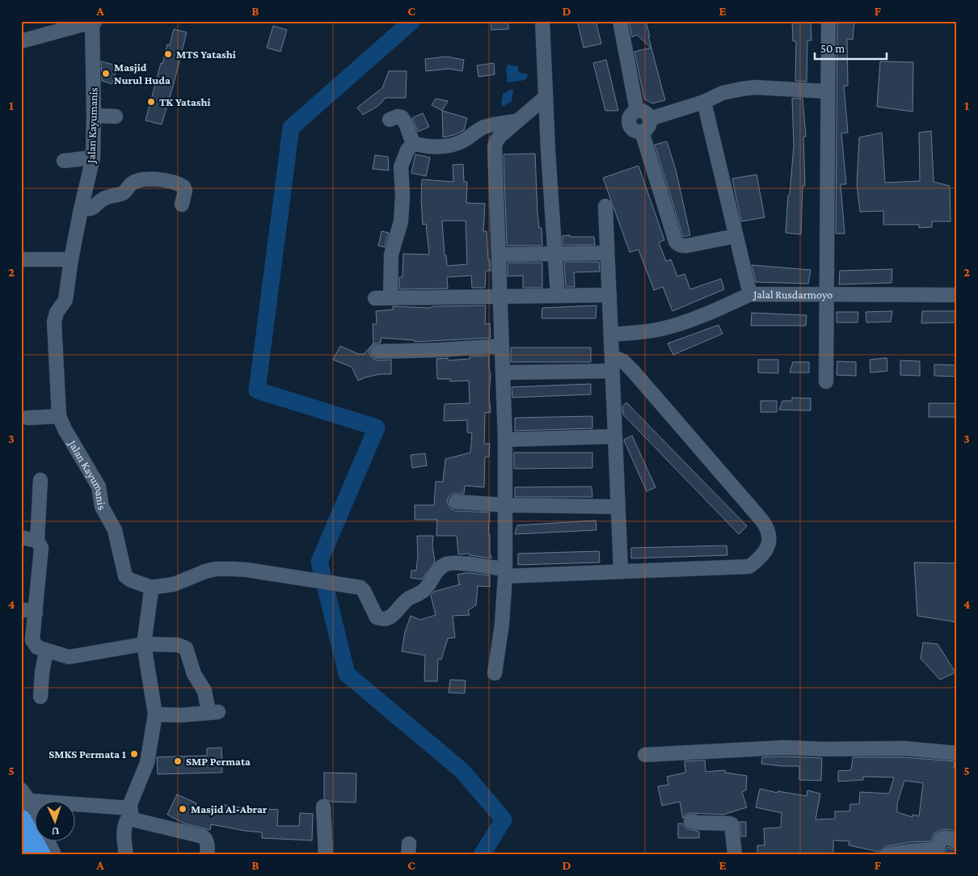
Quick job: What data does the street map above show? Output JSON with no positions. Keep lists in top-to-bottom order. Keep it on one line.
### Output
{"streets":{"street":["Jalan Kayumanis","Jalal Rusdarmoyo"]},"places":["MTS Yatashi","Masjid Nurul Huda","TK Yatashi","SMKS Permata 1","SMP Permata","Masjid Al-Abrar"],"scale_bar":"50 m","north":"bottom","grid":{"columns":["A","B","C","D","E","F"],"rows":["1","2","3","4","5"]}}
